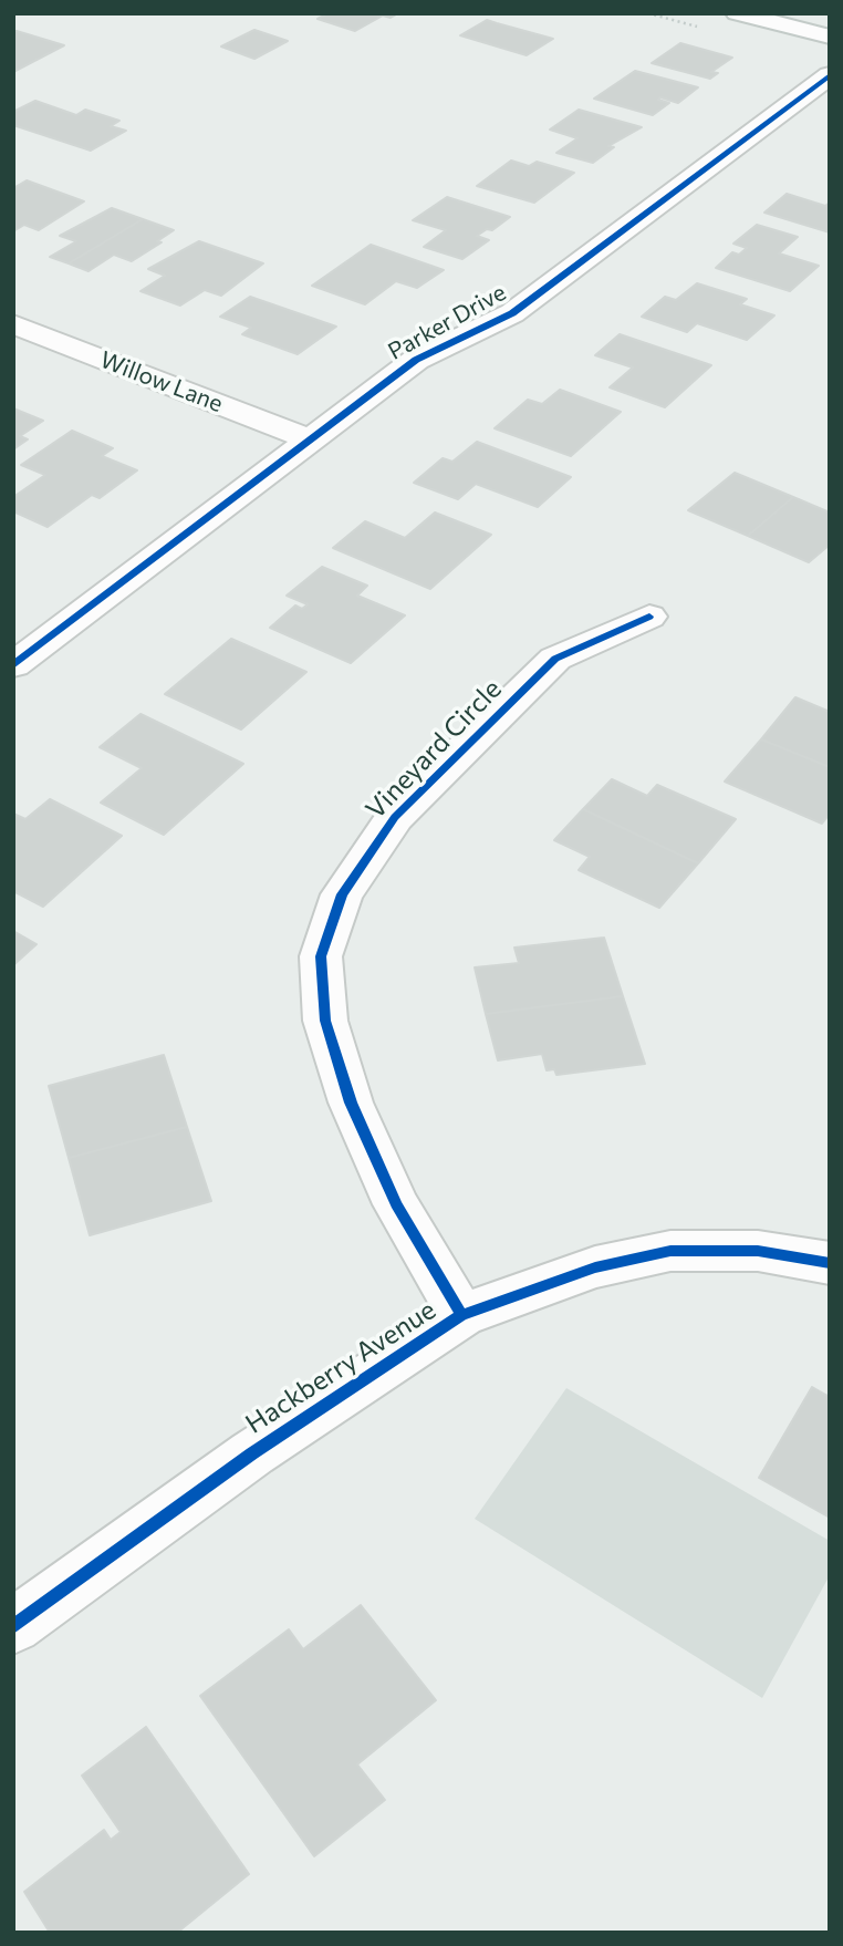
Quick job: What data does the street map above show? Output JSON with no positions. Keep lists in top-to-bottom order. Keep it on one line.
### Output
{"streets":{"street":["Parker Drive","Willow Lane","Vineyard Circle","Hackberry Avenue"]},"crossings":[["Parker Drive","Willow Lane"],["Vineyard Circle","Hackberry Avenue"]]}
